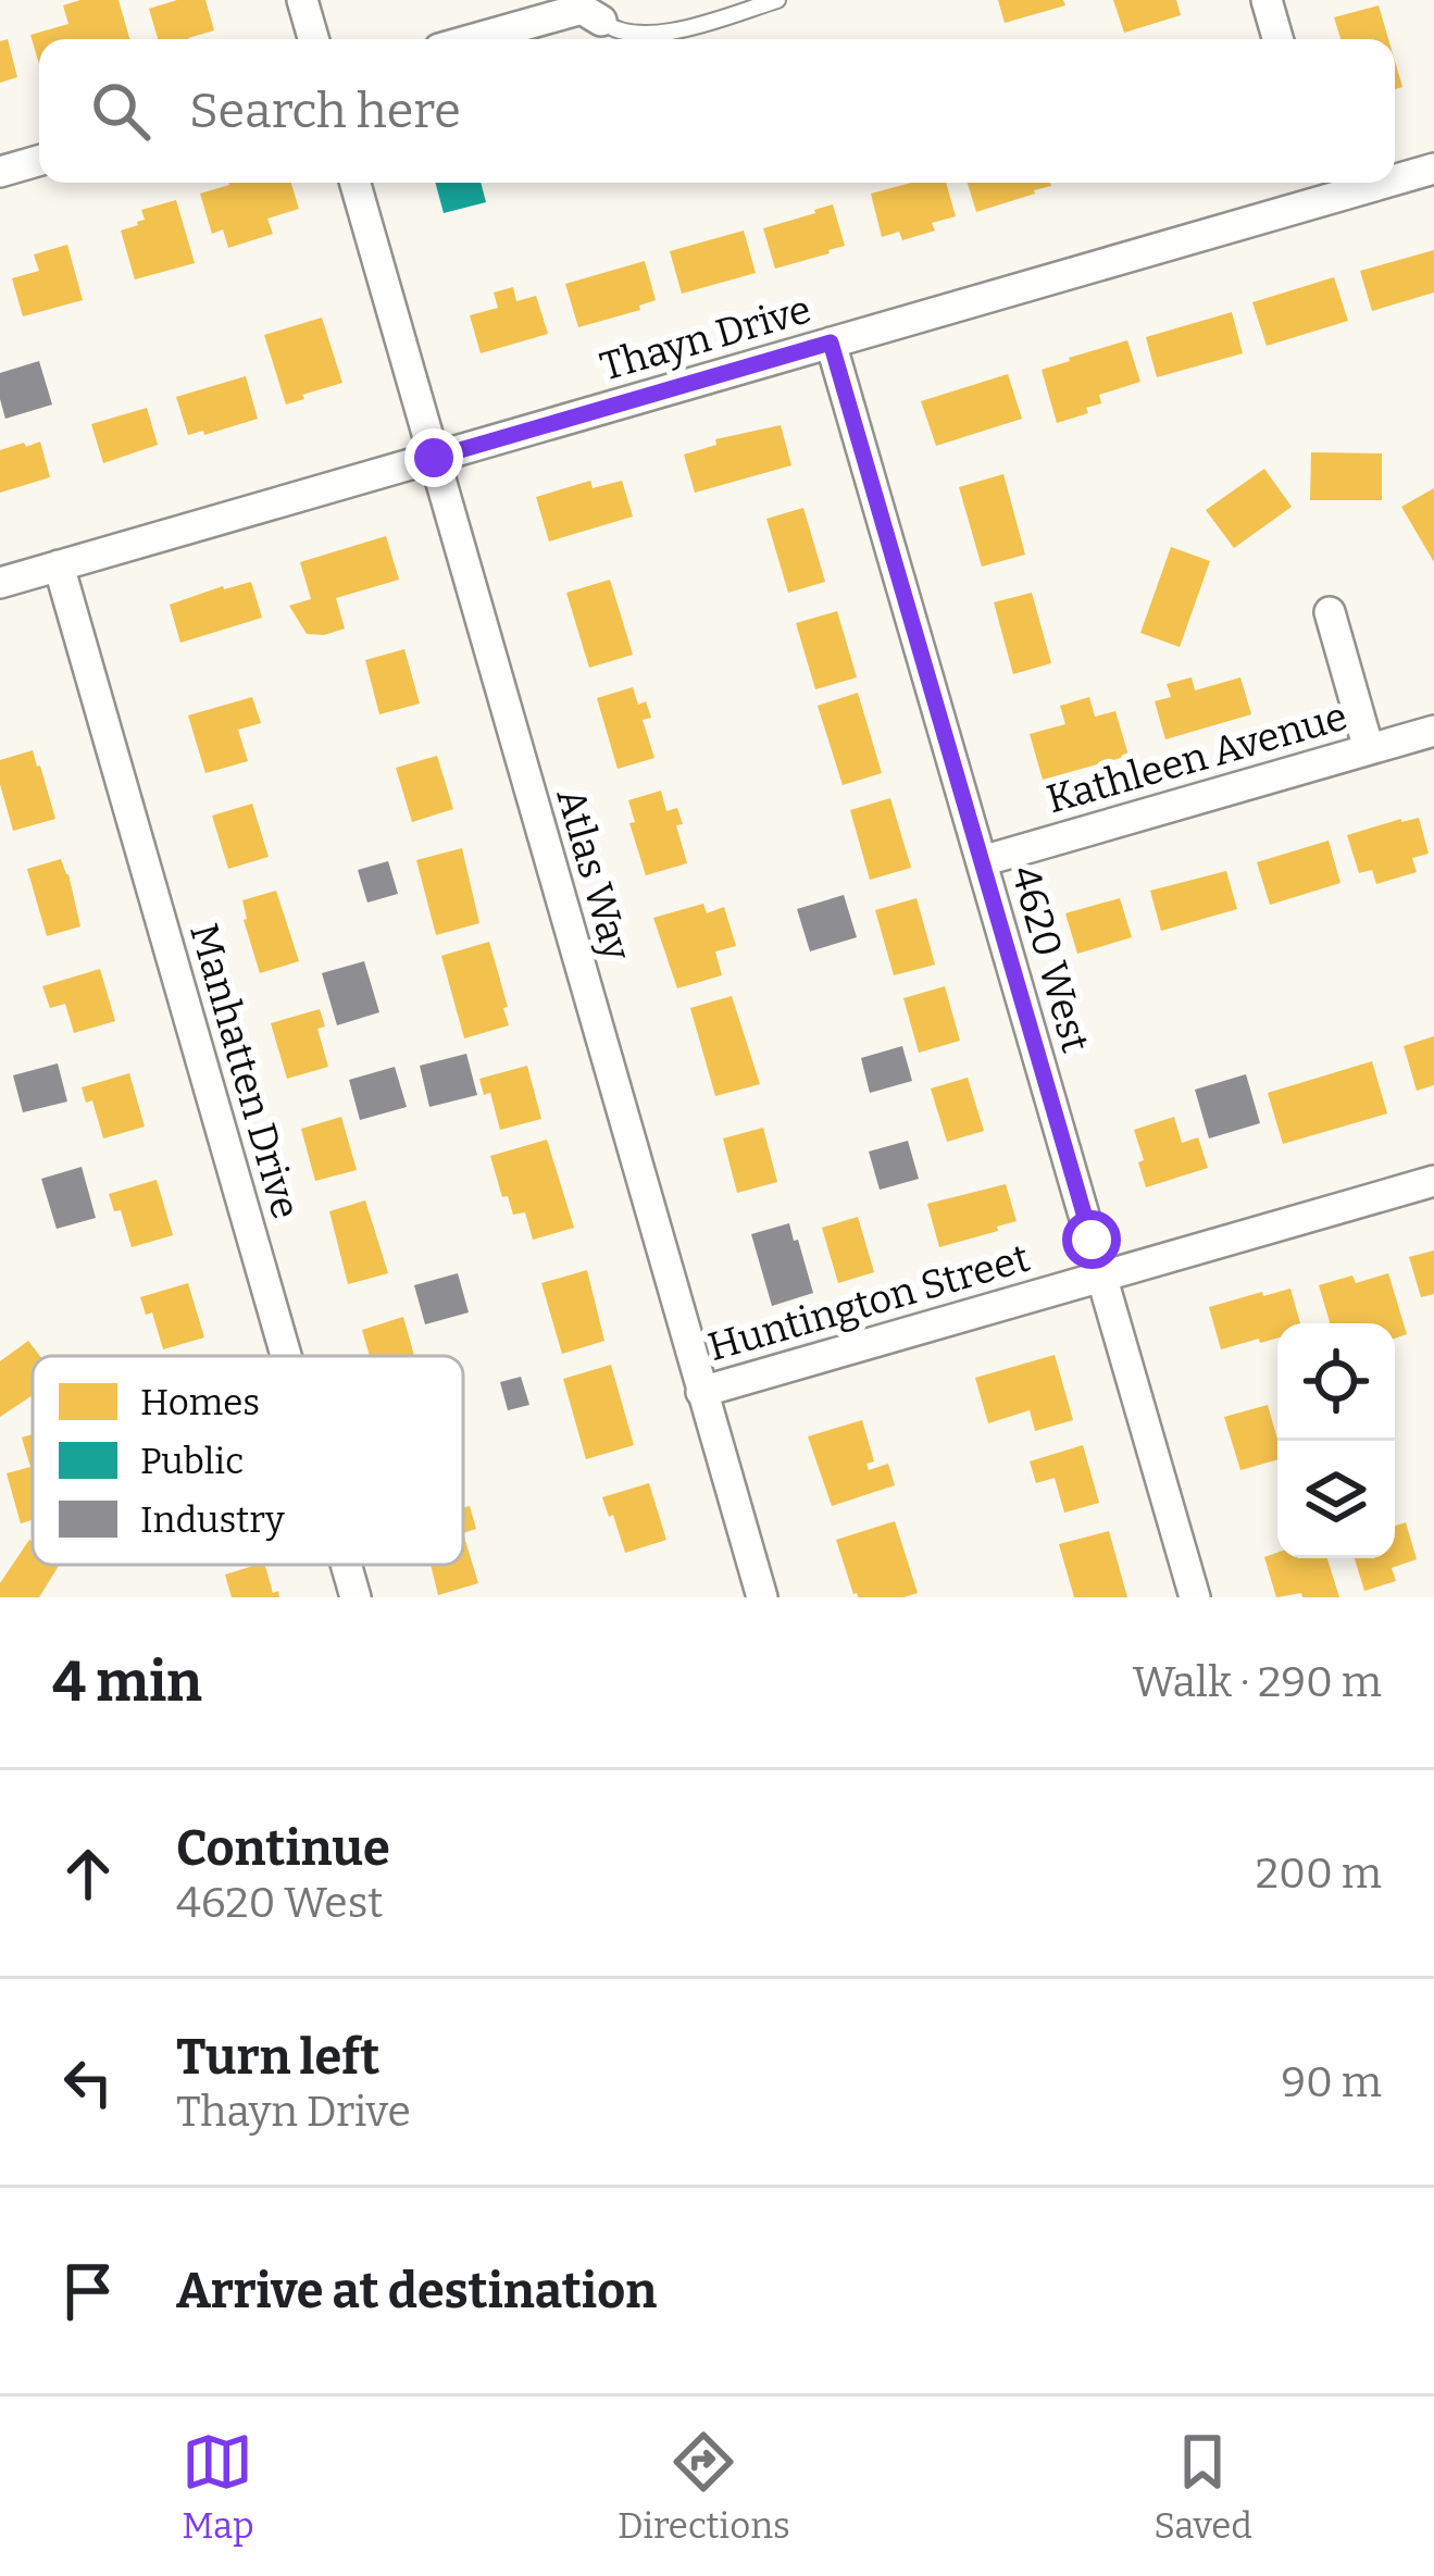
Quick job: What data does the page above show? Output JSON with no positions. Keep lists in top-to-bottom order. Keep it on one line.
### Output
{"streets":{"street":["Thayn Drive","Kathleen Avenue","Atlas Way","4620 West","Manhatten Drive","Huntington Street"]},"crossings":[["Thayn Drive","Atlas Way"],["Thayn Drive","4620 West"],["Thayn Drive","Manhatten Drive"],["Kathleen Avenue","4620 West"],["Atlas Way","Huntington Street"],["4620 West","Huntington Street"]],"legend":["Homes","Public","Industry"],"page":{"search":"Search here","heading":["4 min","Walk · 290 m"],"list":[["Continue","4620 West","200 m"],["Turn left","Thayn Drive","90 m"],"Arrive at destination"],"nav":["Map","Directions","Saved"]}}
